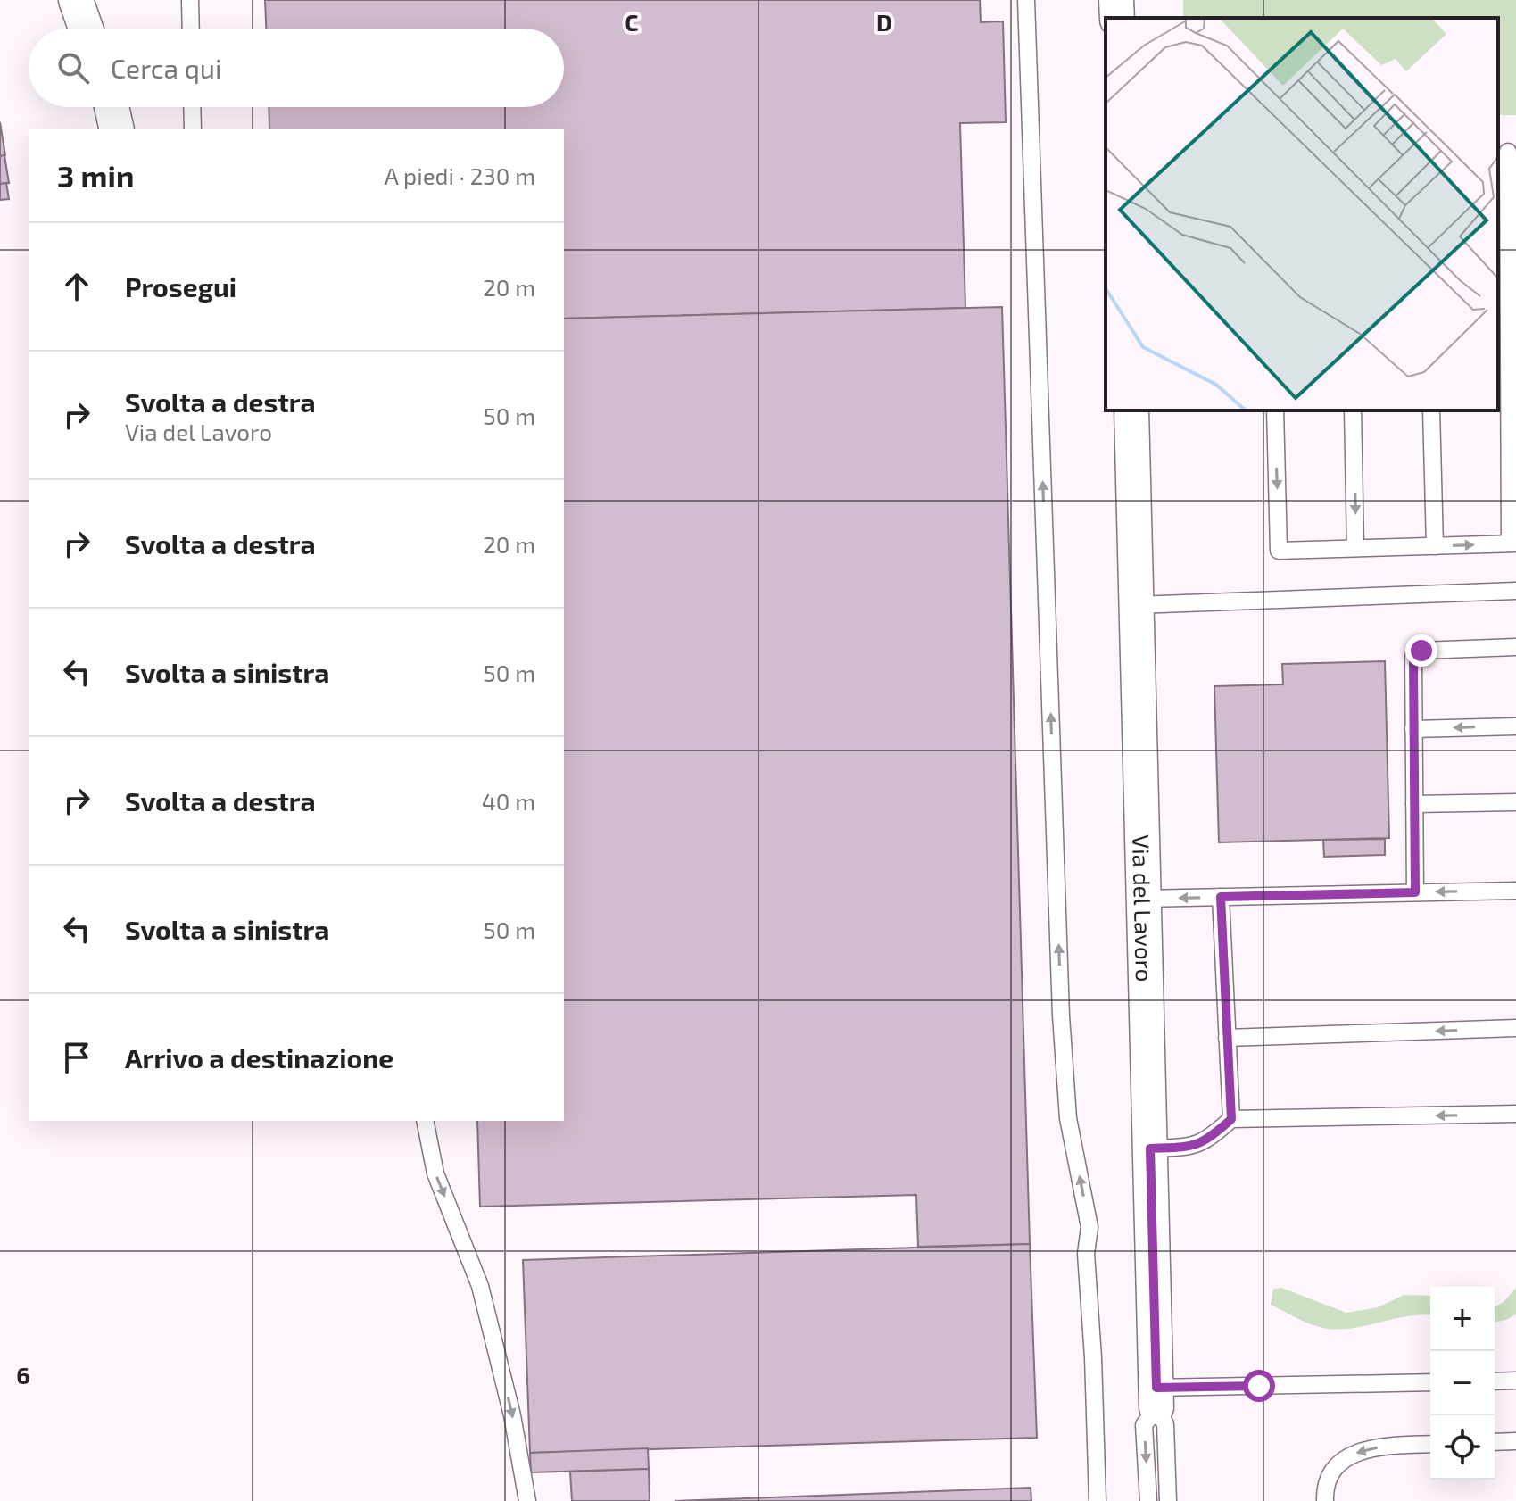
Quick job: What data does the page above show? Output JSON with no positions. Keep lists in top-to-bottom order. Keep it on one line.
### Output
{"streets":{"street":["Via del Lavoro"]},"page":{"search":"Cerca qui","heading":["3 min","A piedi · 230 m"],"list":[["Prosegui","20 m"],["Svolta a destra","Via del Lavoro","50 m"],["Svolta a destra","20 m"],["Svolta a sinistra","50 m"],["Svolta a destra","40 m"],["Svolta a sinistra","50 m"],"Arrivo a destinazione"],"map_buttons":["+","−"]},"grid":{"columns":["C","D"],"rows":["6"]}}
